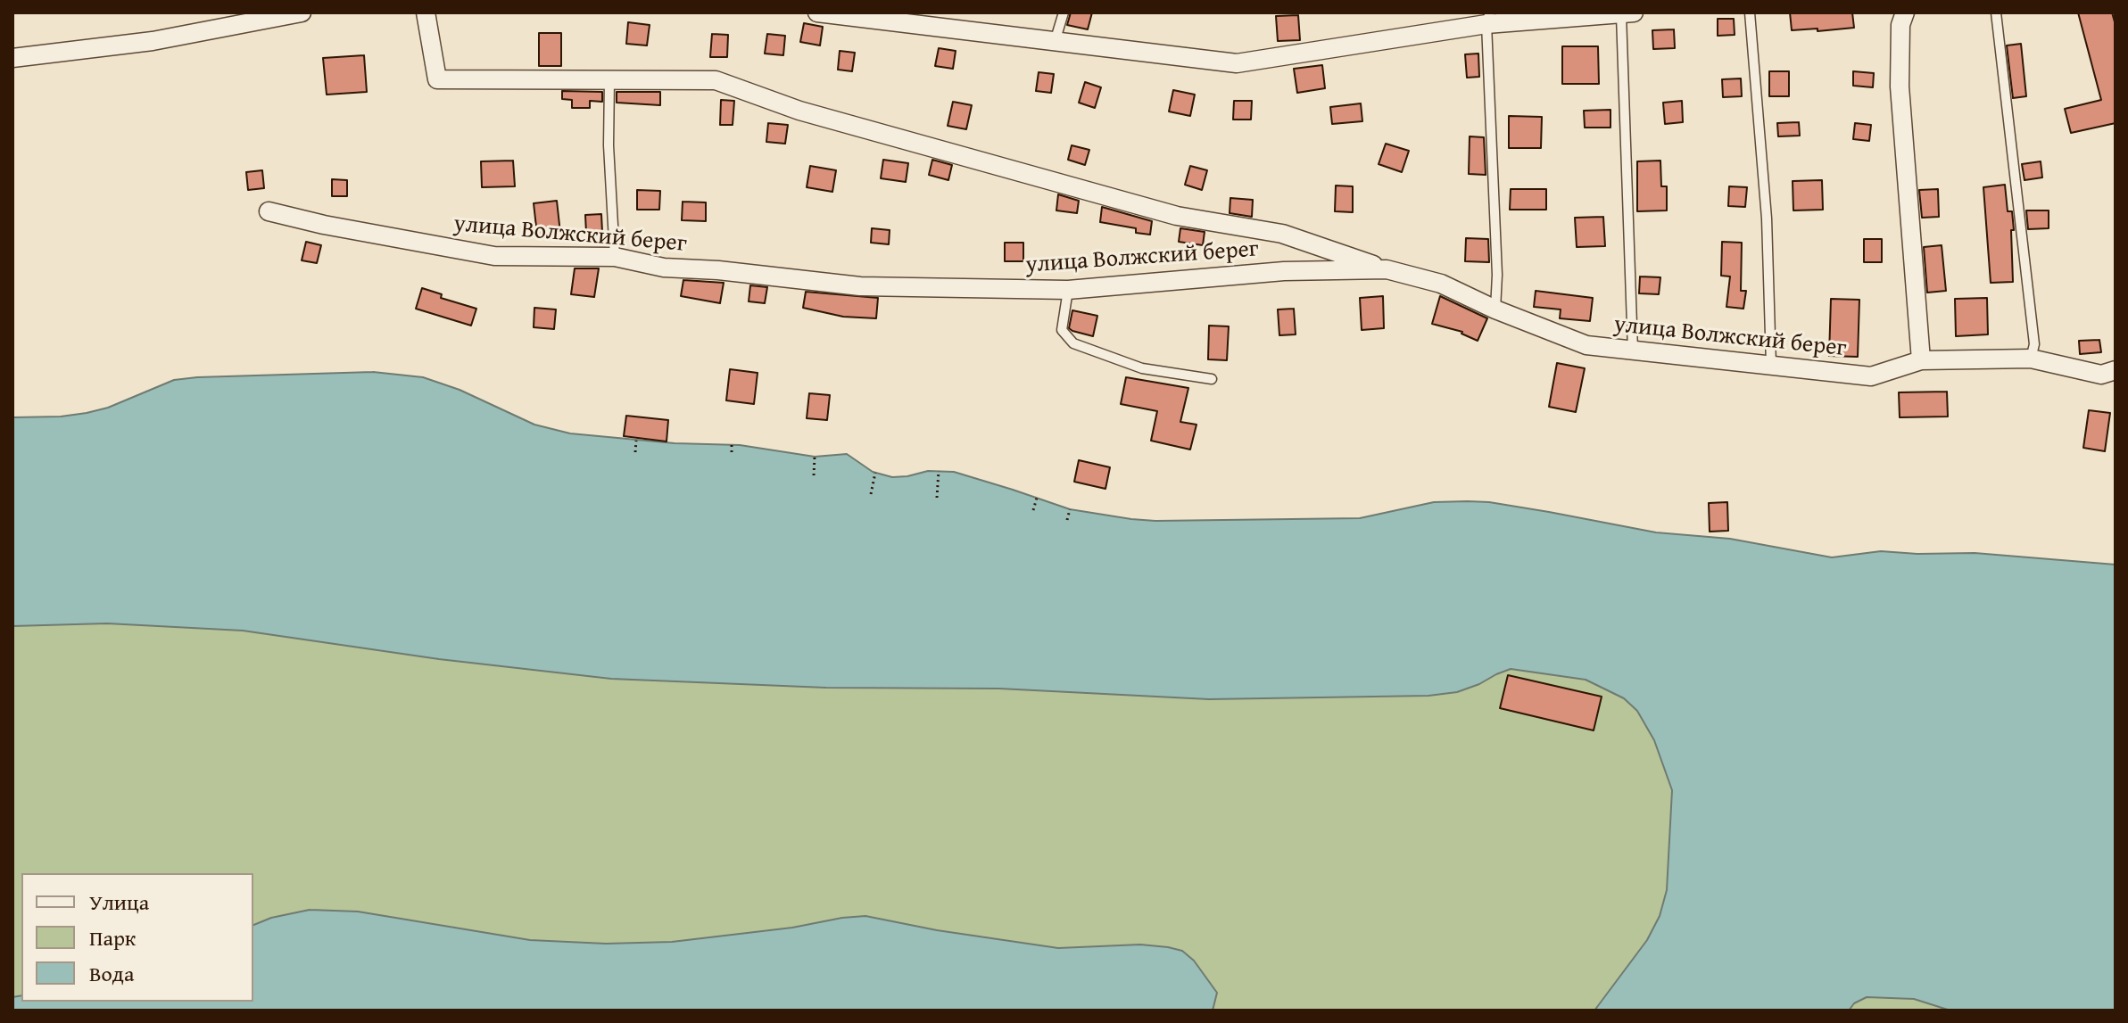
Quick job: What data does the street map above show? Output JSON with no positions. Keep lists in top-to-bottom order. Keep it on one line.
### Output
{"streets":{"street":["улица Волжский берег"]},"legend":["Улица","Парк","Вода"]}
